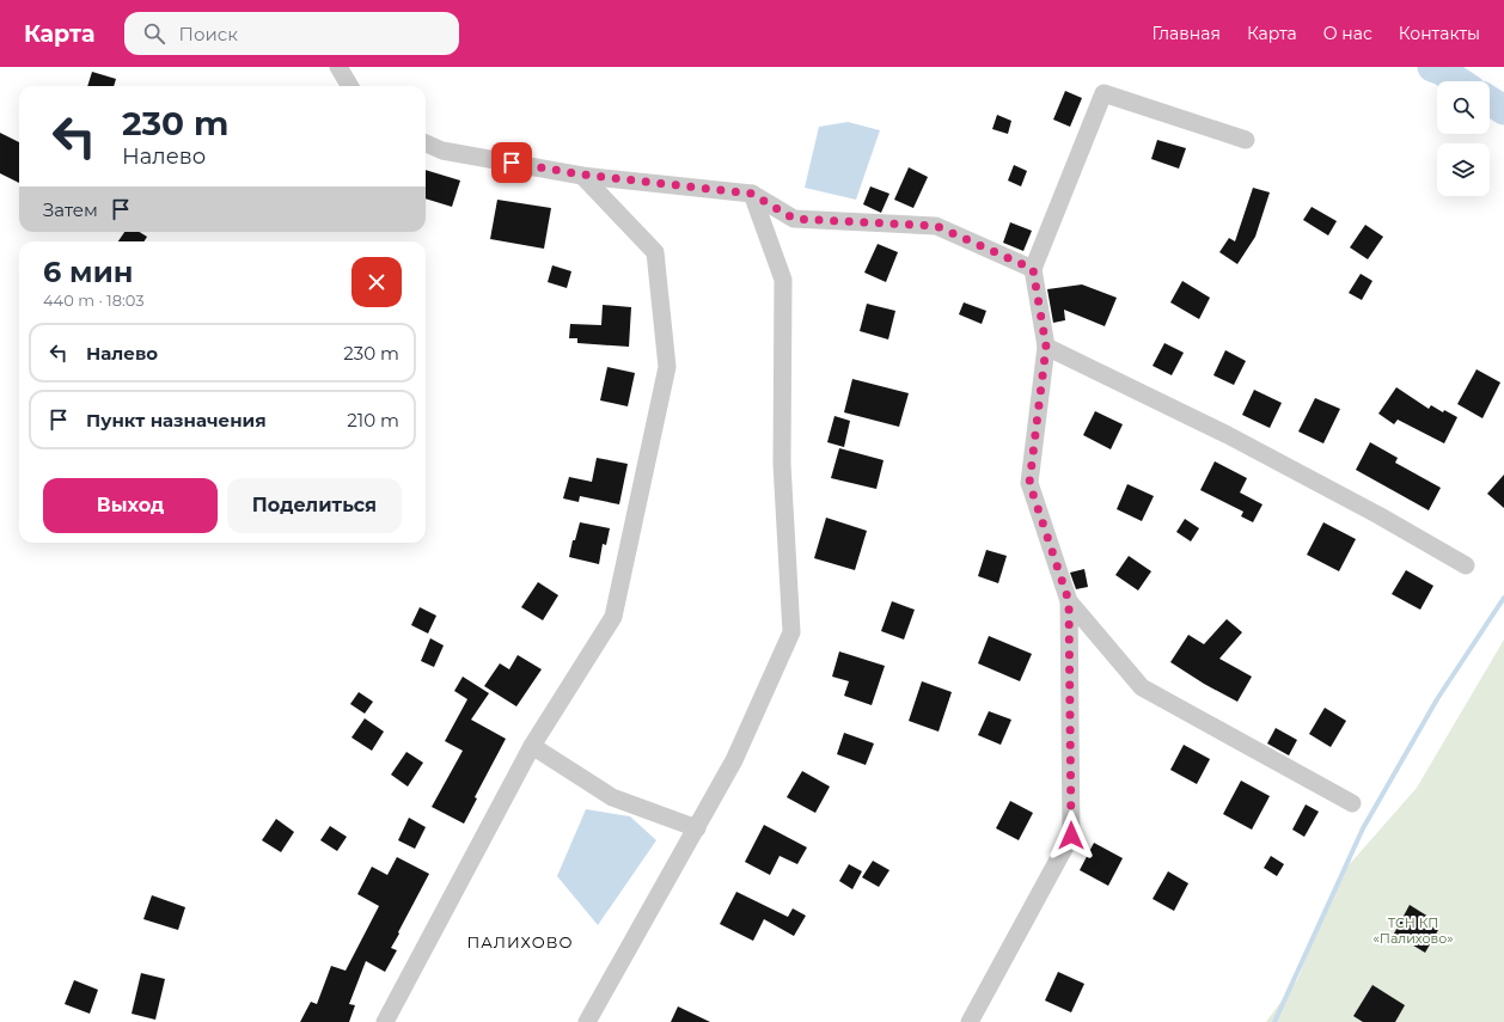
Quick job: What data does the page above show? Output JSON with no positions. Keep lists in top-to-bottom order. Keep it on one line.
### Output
{"districts":["ПАЛИХОВО"],"parks":["ТСН КП «Палихово»"],"page":{"header":"Карта","search":"Поиск","nav":["Главная","Карта","О нас","Контакты"],"turn":["230 m","Налево"],"then":"Затем","heading":["6 мин","440 m · 18:03"],"list":[{"name":"Налево","value":"230 m"},{"name":"Пункт назначения","value":"210 m"}],"buttons":["Выход","Поделиться"]}}
